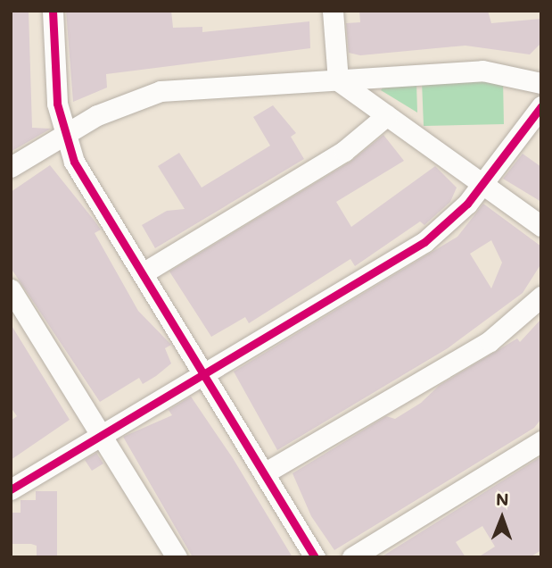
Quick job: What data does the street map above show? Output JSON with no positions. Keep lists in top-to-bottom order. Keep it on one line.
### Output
{"north":"top"}
